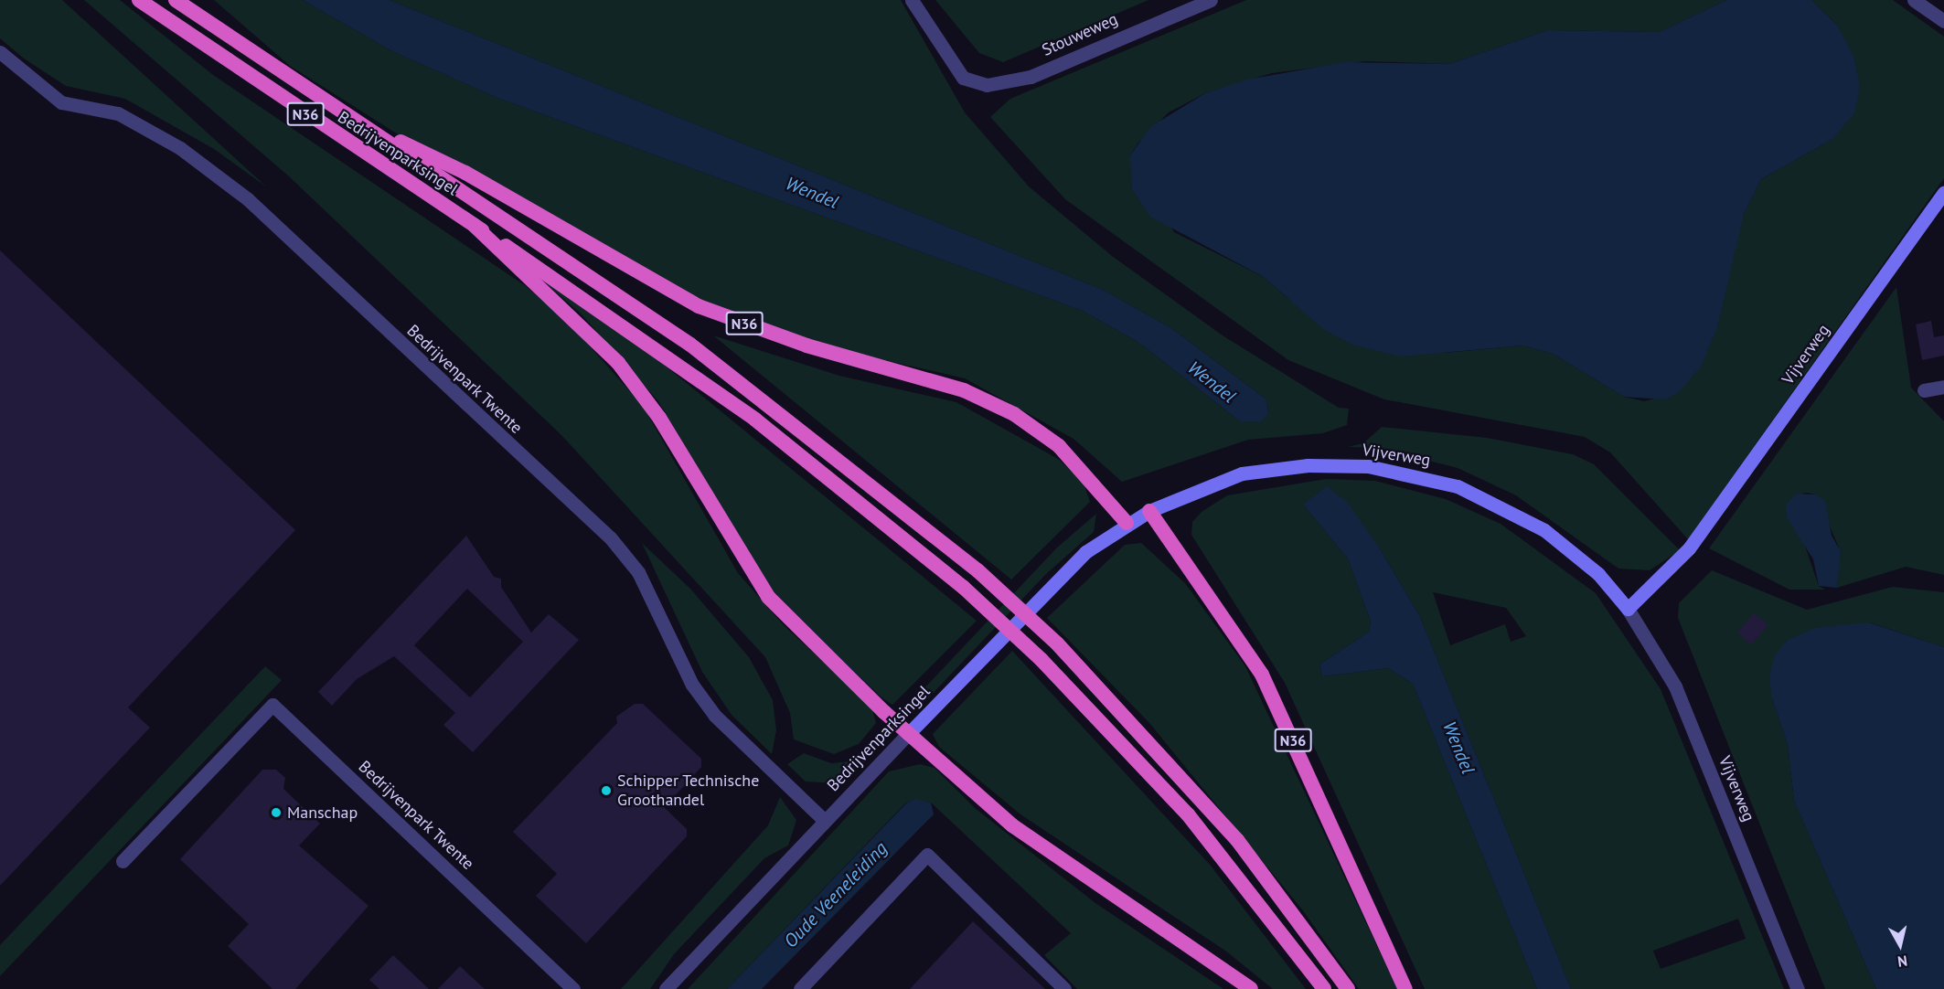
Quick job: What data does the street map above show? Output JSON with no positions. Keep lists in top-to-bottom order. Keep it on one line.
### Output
{"streets":{"highway":["N36","Bedrijvenparksingel"],"main road":["Vijverweg"],"street":["Stouweweg","Bedrijvenpark Twente"]},"crossings":[["N36","Bedrijvenparksingel"],["N36","Vijverweg"],["Bedrijvenparksingel","Vijverweg"],["Bedrijvenparksingel","Bedrijvenpark Twente"]],"water":["Wendel","Oude Veeneleiding"],"places":["Schipper Technische Groothandel","Manschap"],"north":"bottom"}
